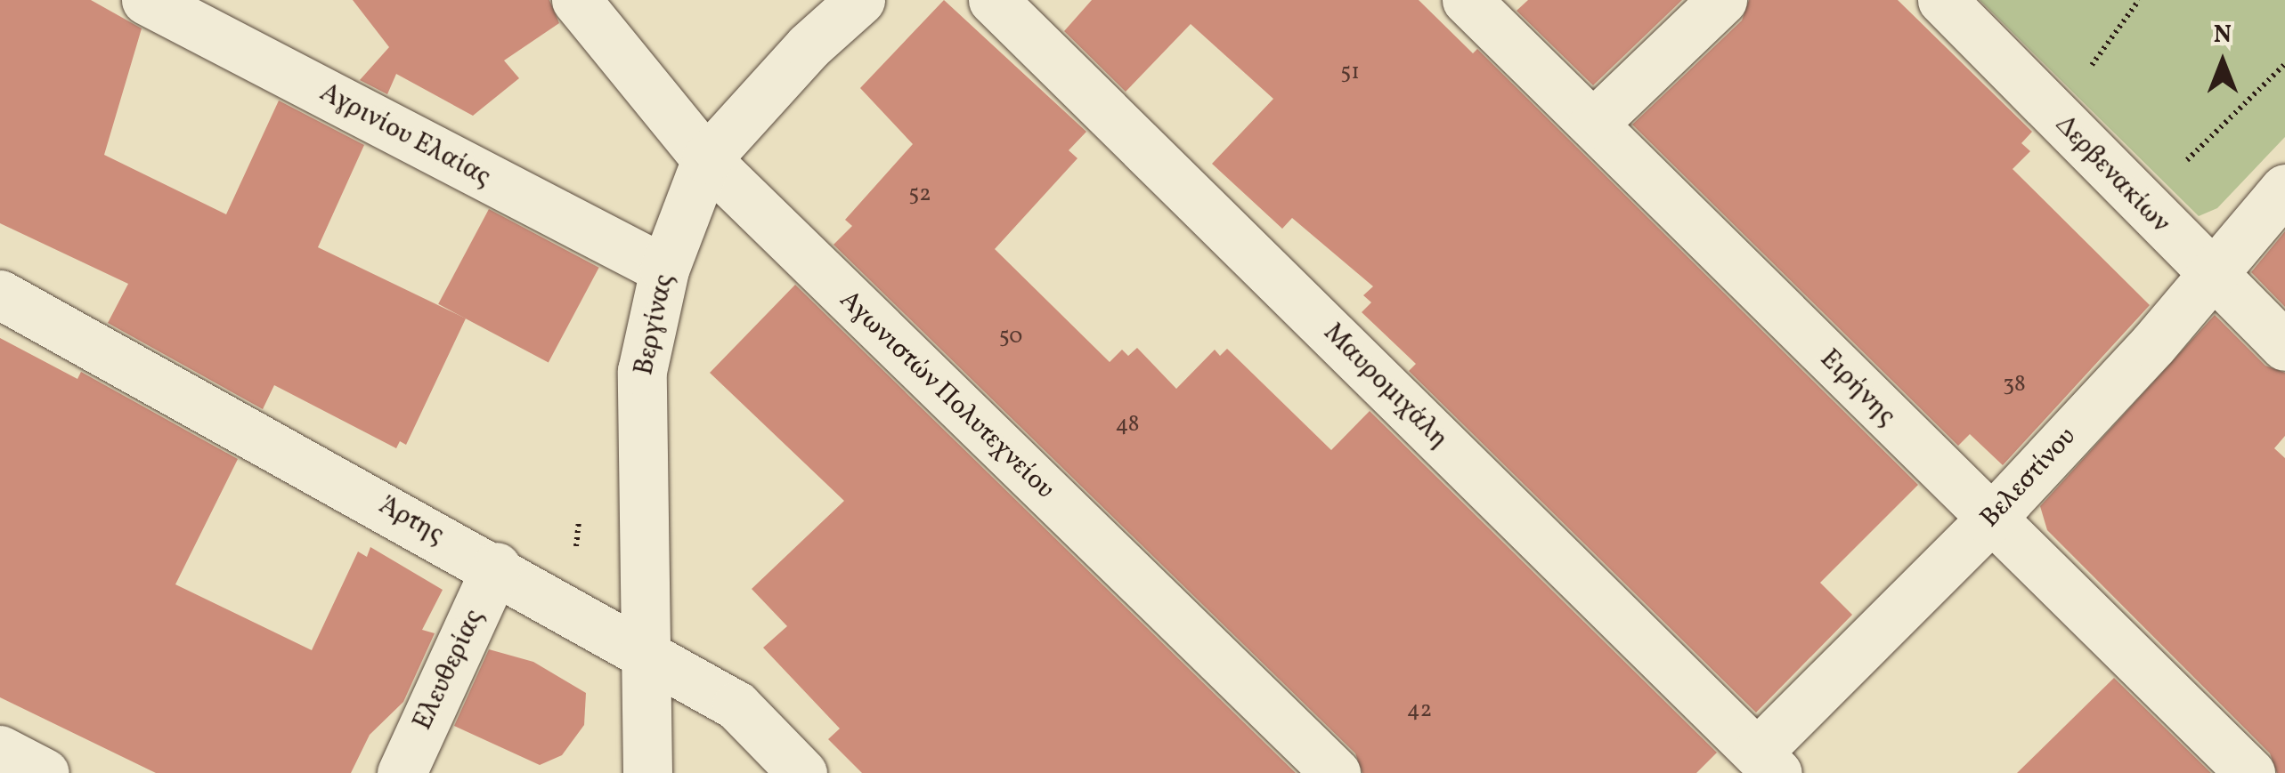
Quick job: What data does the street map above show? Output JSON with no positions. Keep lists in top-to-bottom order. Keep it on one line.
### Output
{"streets":{"street":["Αγρινίου Ελαίας","Δερβενακίων","Βεργίνας","Μαυρομιχάλη","Ειρήνης","Αγωνιστών Πολυτεχνείου","Βελεστίνου","Άρτης","Ελευθερίας"]},"crossings":[["Αγρινίου Ελαίας","Βεργίνας"],["Δερβενακίων","Βελεστίνου"],["Βεργίνας","Αγωνιστών Πολυτεχνείου"],["Βεργίνας","Άρτης"],["Μαυρομιχάλη","Βελεστίνου"],["Ειρήνης","Βελεστίνου"],["Άρτης","Ελευθερίας"]],"house_numbers":["51","52","50","38","48","42"],"north":"top"}
